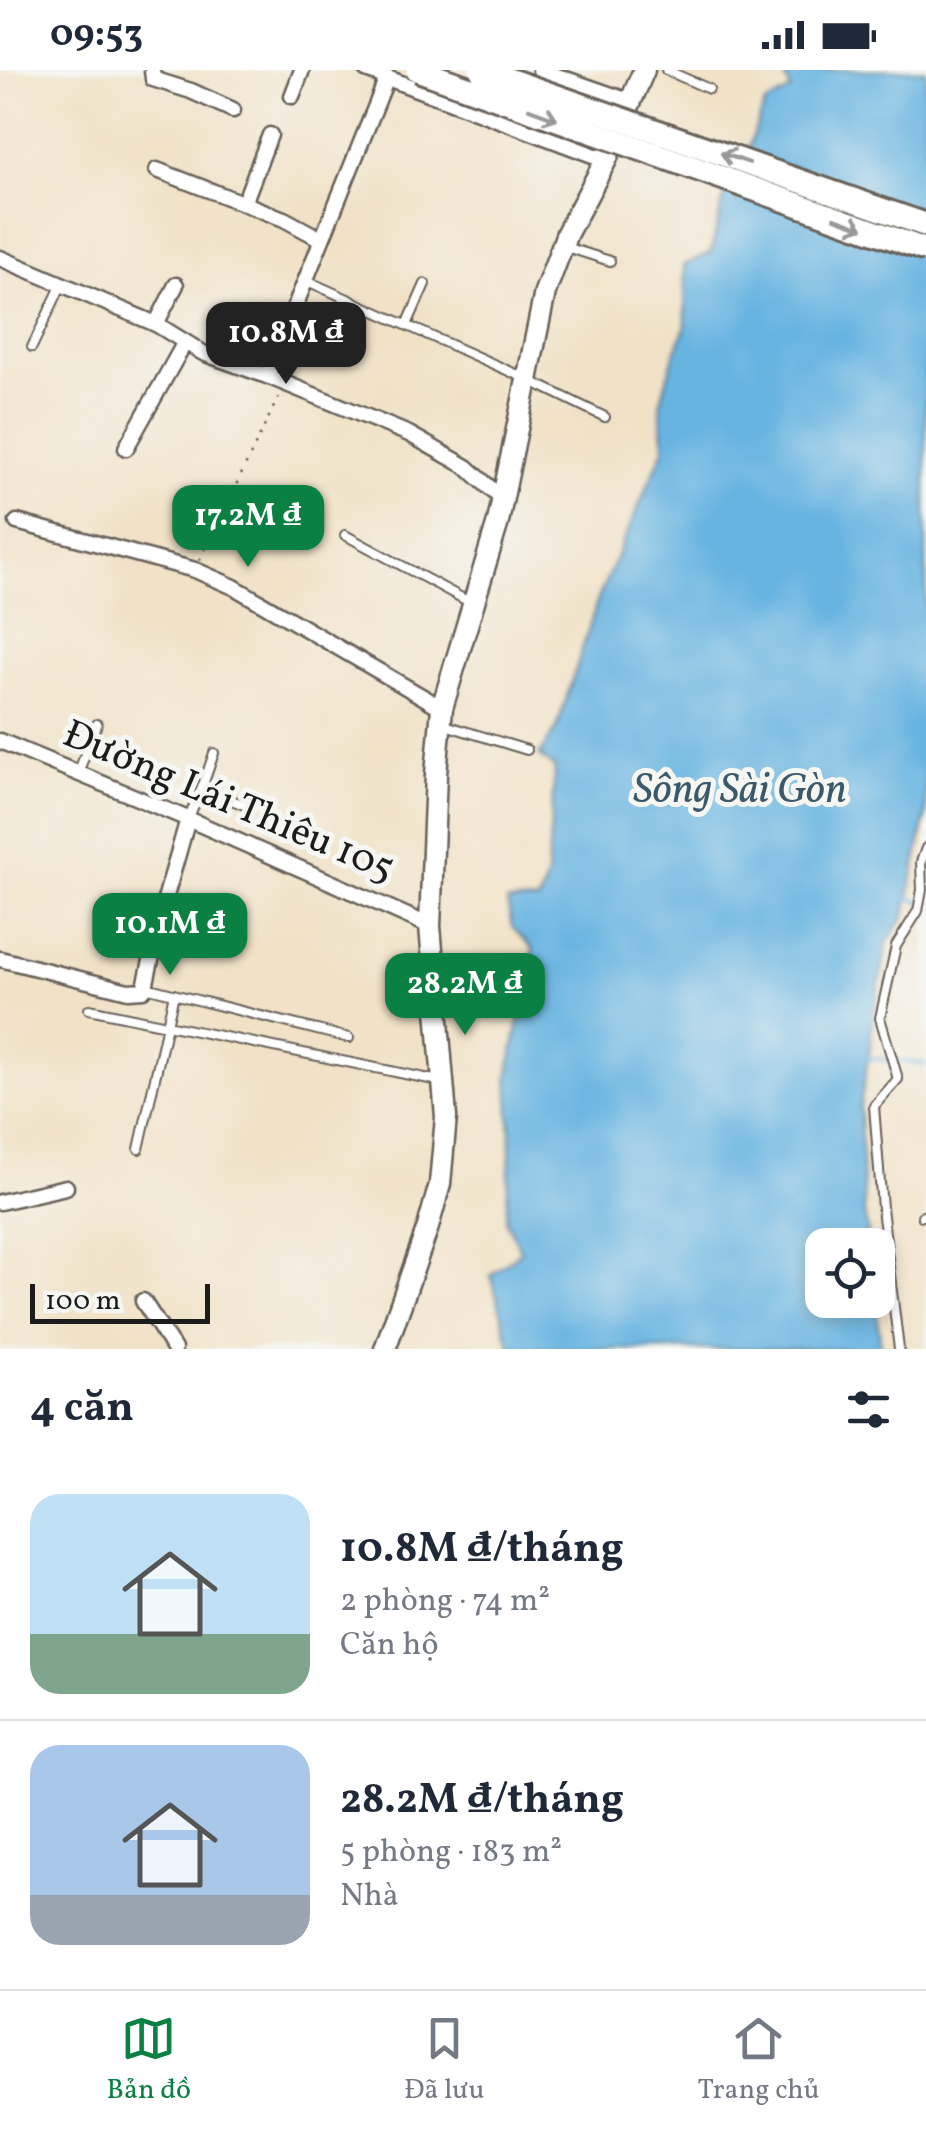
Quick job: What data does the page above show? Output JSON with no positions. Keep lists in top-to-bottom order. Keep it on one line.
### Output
{"streets":{"street":["Đường Lái Thiêu 105"]},"water":["Sông Sài Gòn"],"scale_bar":"100 m","page":{"status":"09:53","price":["10.8M ₫","17.2M ₫","10.1M ₫","28.2M ₫"],"scale":"100 m","heading":"4 căn","list":[{"name":"10.8M ₫/tháng","note":"2 phòng · 74 m² · Căn hộ"},{"name":"28.2M ₫/tháng","note":"5 phòng · 183 m² · Nhà"}],"tabs":["Bản đồ","Đã lưu","Trang chủ"]}}
